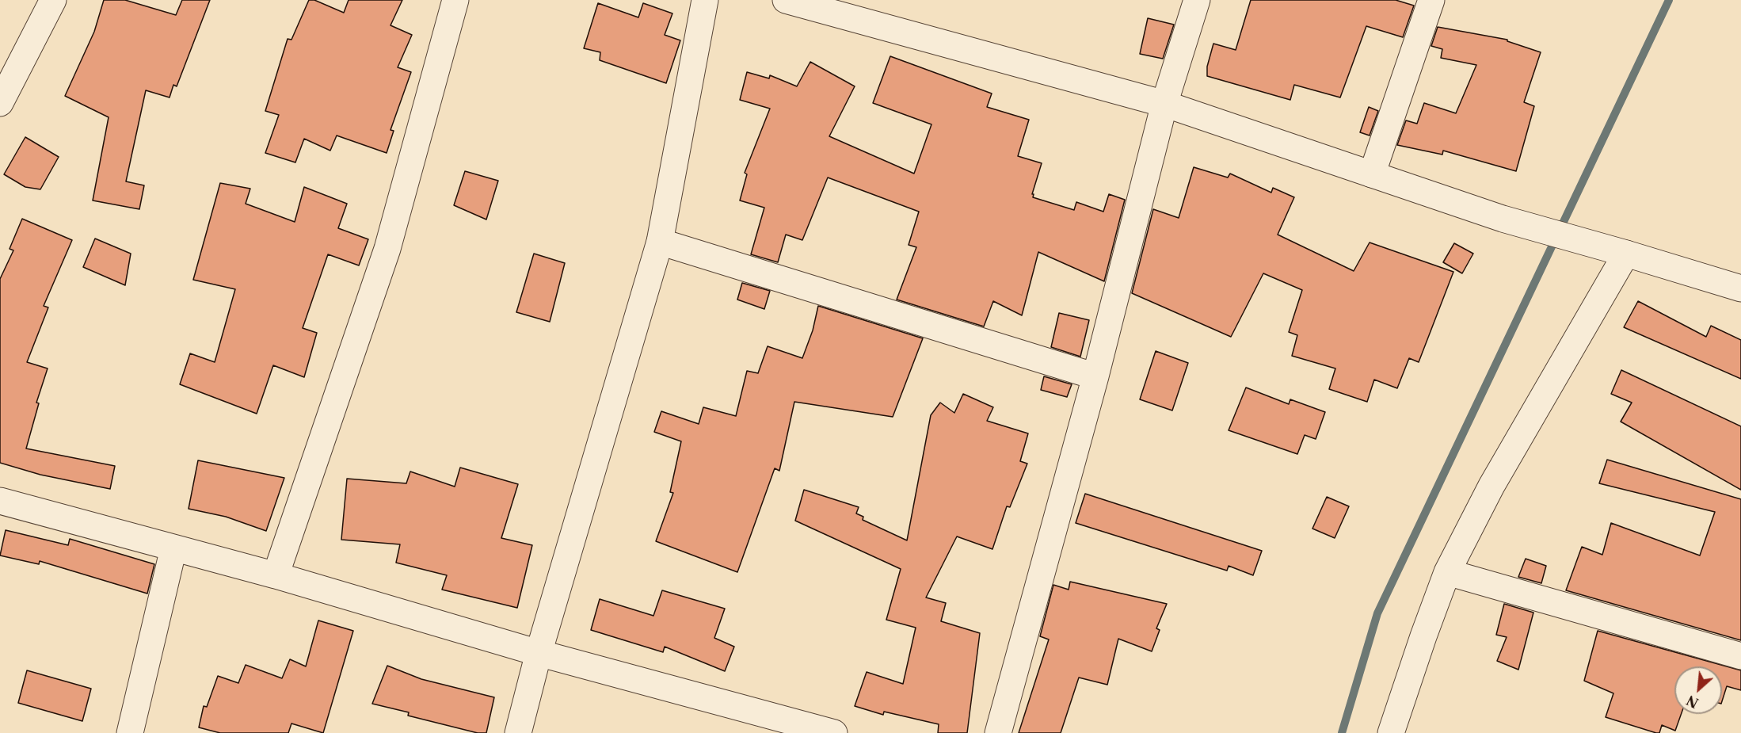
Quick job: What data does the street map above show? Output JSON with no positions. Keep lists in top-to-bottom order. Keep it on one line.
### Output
{"north":"bottom left"}
